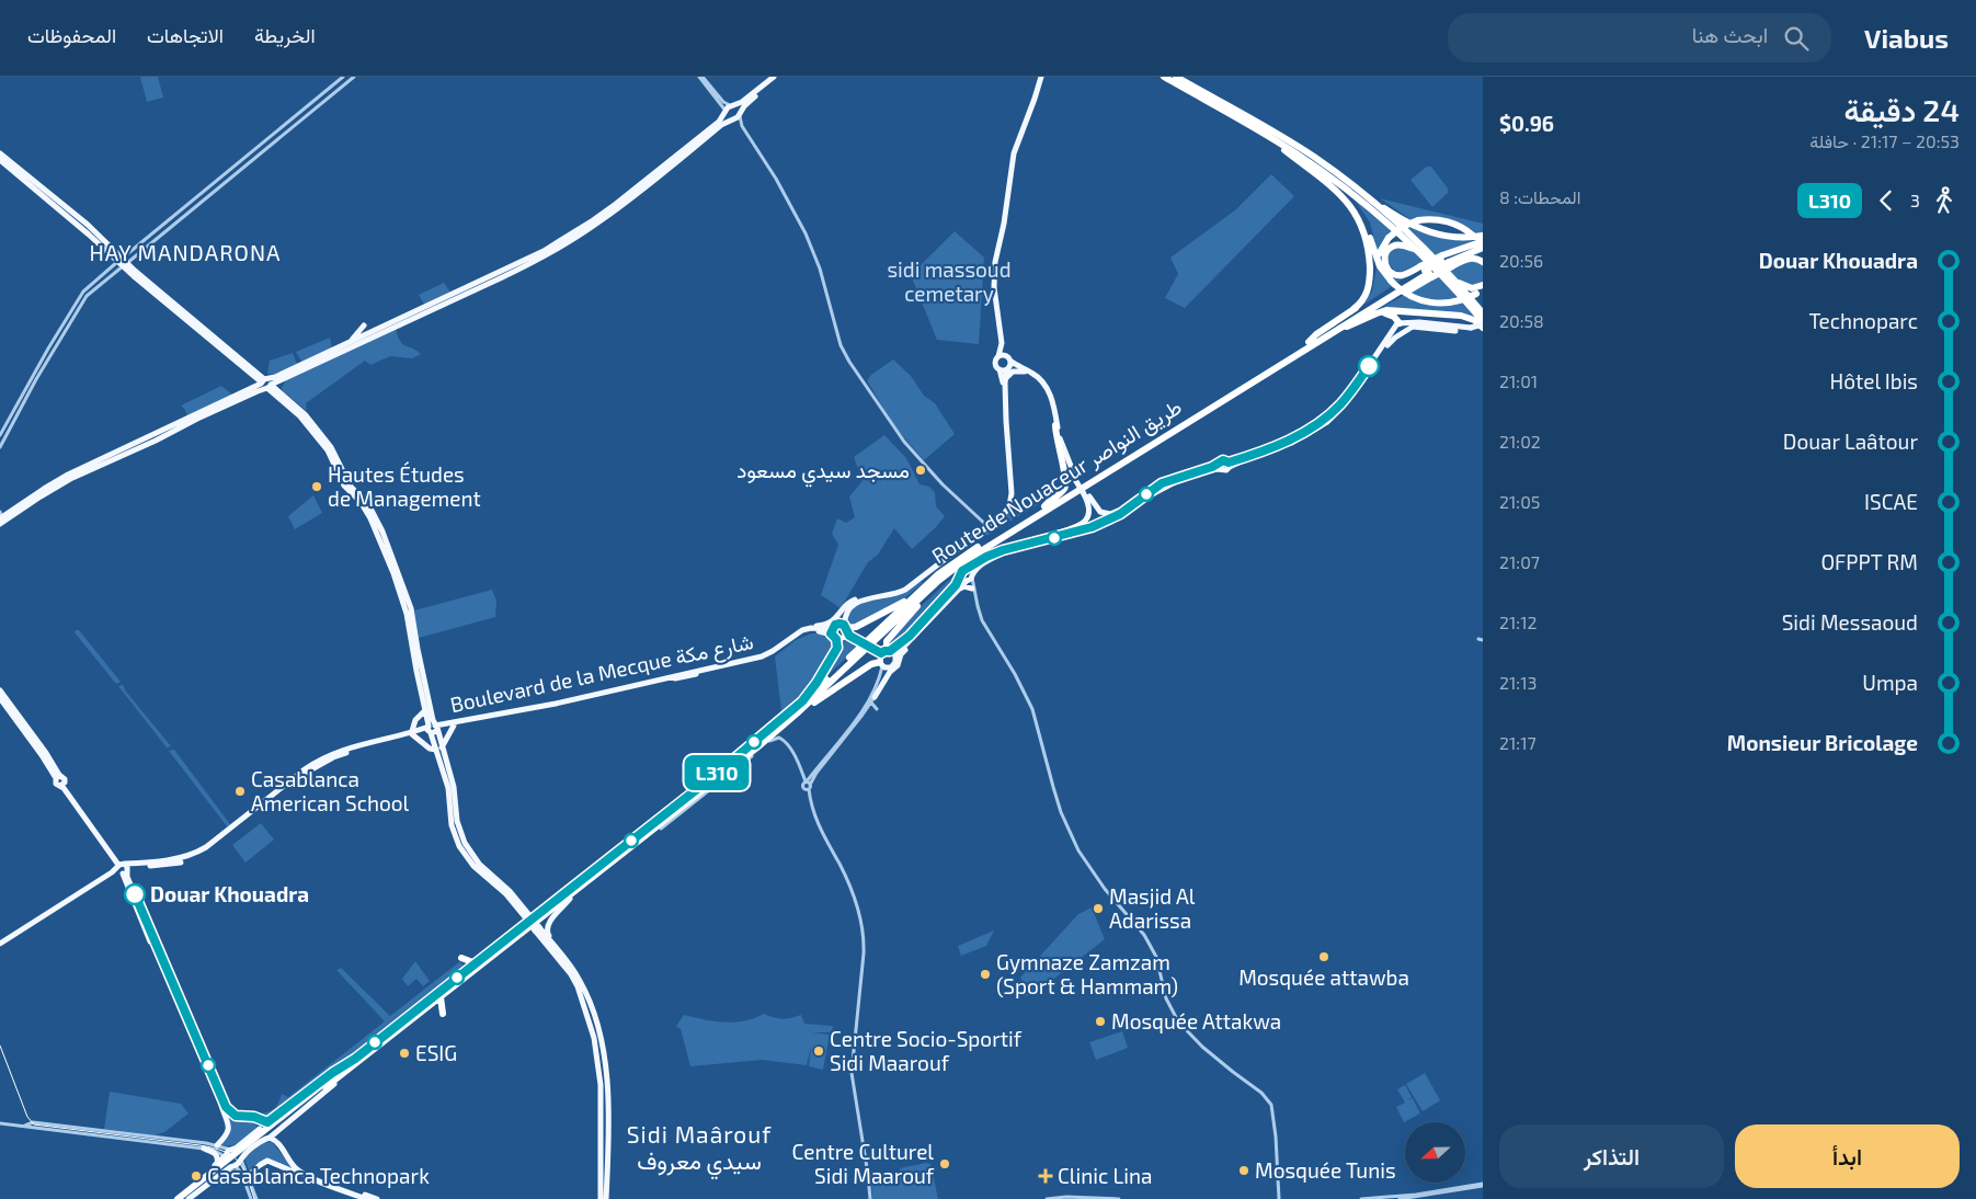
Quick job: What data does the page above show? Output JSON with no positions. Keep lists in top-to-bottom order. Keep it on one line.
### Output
{"streets":{"highway":["Route de Nouaceur طريق النواصر"],"main road":["Boulevard de la Mecque شارع مكة"]},"districts":["HAY MANDARONA","Sidi Maârouf سيدي معروف"],"parks":["sidi massoud cemetary"],"places":{"other":["مسجد سيدي مسعود","Hautes Études de Management","Casablanca American School","Douar Khouadra","Masjid Al Adarissa","Mosquée attawba","Gymnaze Zamzam (Sport & Hammam)","Mosquée Attakwa","Centre Socio-Sportif Sidi Maarouf","ESIG","Centre Culturel Sidi Maarouf","Mosquée Tunis","Casablanca Technopark"],"health":["Clinic Lina"]},"lines":["bus line L310"],"north":"left","page":{"header":"Viabus","search":"ابحث هنا","nav":["الخريطة","الاتجاهات","المحفوظات"],"heading":["24 دقيقة","20:53 – 21:17 · حافلة","$0.96"],"on_map":"L310","legs":["3","L310","المحطات: 8"],"list":[{"name":"Douar Khouadra","value":"20:56"},{"name":"Technoparc","value":"20:58"},{"name":"Hôtel Ibis","value":"21:01"},{"name":"Douar Laâtour","value":"21:02"},{"name":"ISCAE","value":"21:05"},{"name":"OFPPT RM","value":"21:07"},{"name":"Sidi Messaoud","value":"21:12"},{"name":"Umpa","value":"21:13"},{"name":"Monsieur Bricolage","value":"21:17"}],"buttons":["ابدأ","التذاكر"]}}
